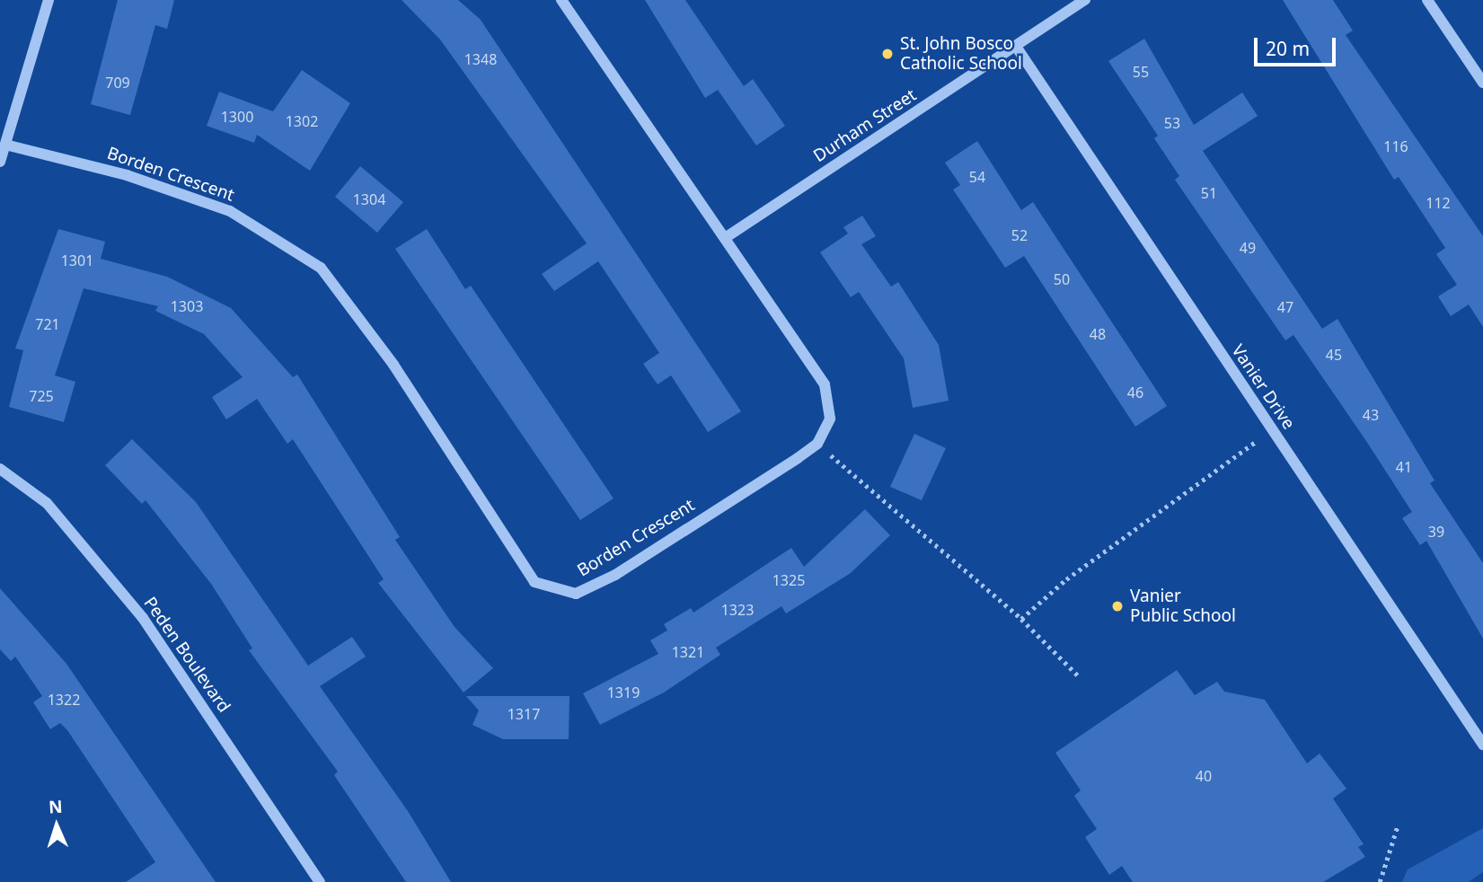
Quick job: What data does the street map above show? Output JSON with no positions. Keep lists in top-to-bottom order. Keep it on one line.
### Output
{"streets":{"street":["Durham Street","Borden Crescent","Vanier Drive","Peden Boulevard"]},"crossings":[["Durham Street","Vanier Drive"]],"places":["St. John Bosco Catholic School","Vanier Public School"],"house_numbers":["1348","55","709","1300","1302","53","116","54","51","1304","112","52","49","1301","50","1303","47","721","48","45","46","725","43","41","39","1325","1323","1321","1319","1322","1317","40"],"scale_bar":"20 m","north":"top"}
